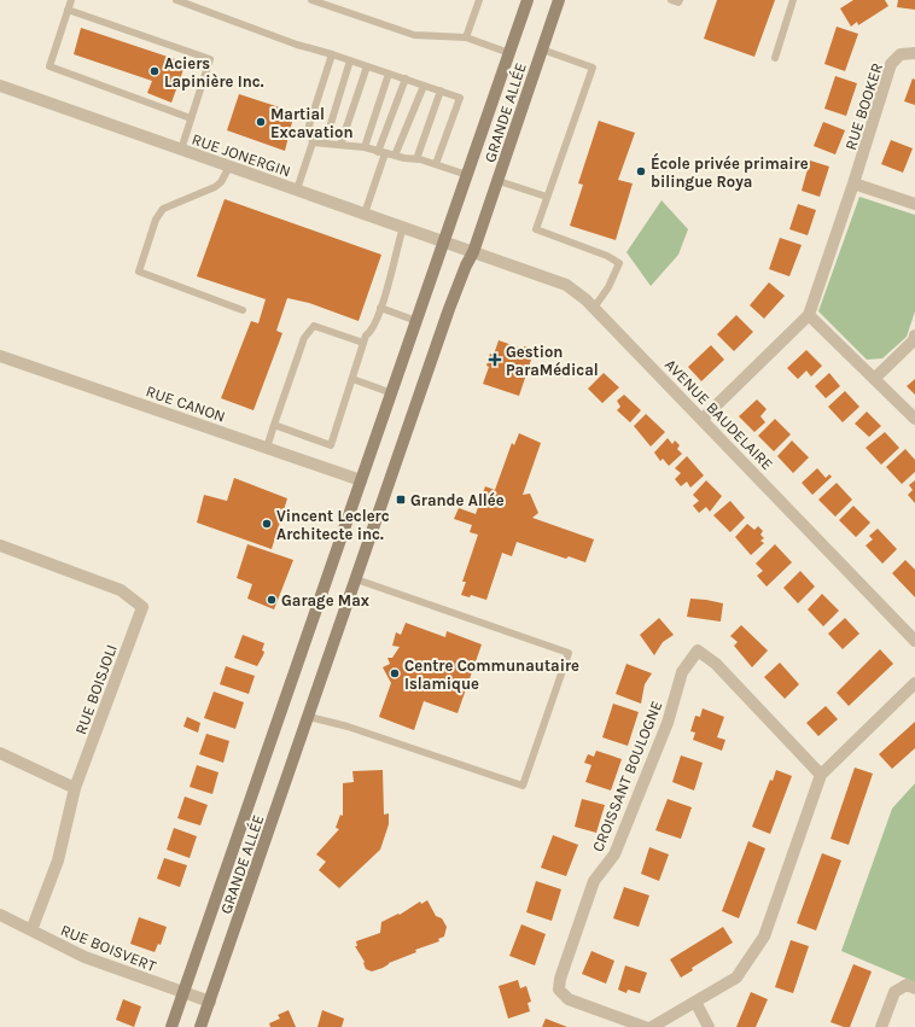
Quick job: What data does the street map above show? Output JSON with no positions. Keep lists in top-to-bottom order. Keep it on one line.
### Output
{"streets":{"main road":["GRANDE ALLÉE"],"street":["RUE BOOKER","RUE JONERGIN","RUE CANON","AVENUE BAUDELAIRE","RUE BOISJOLI","CROISSANT BOULOGNE","RUE BOISVERT"]},"crossings":[["RUE BOOKER","AVENUE BAUDELAIRE"],["GRANDE ALLÉE","RUE JONERGIN"],["GRANDE ALLÉE","RUE CANON"],["GRANDE ALLÉE","AVENUE BAUDELAIRE"],["GRANDE ALLÉE","RUE BOISVERT"],["RUE JONERGIN","AVENUE BAUDELAIRE"],["RUE BOISJOLI","RUE BOISVERT"]],"places":{"other":["Aciers Lapinière Inc.","Martial Excavation","École privée primaire bilingue Roya","Vincent Leclerc Architecte inc.","Garage Max","Centre Communautaire Islamique"],"health":["Gestion ParaMédical"],"transit":["Grande Allée"]}}
